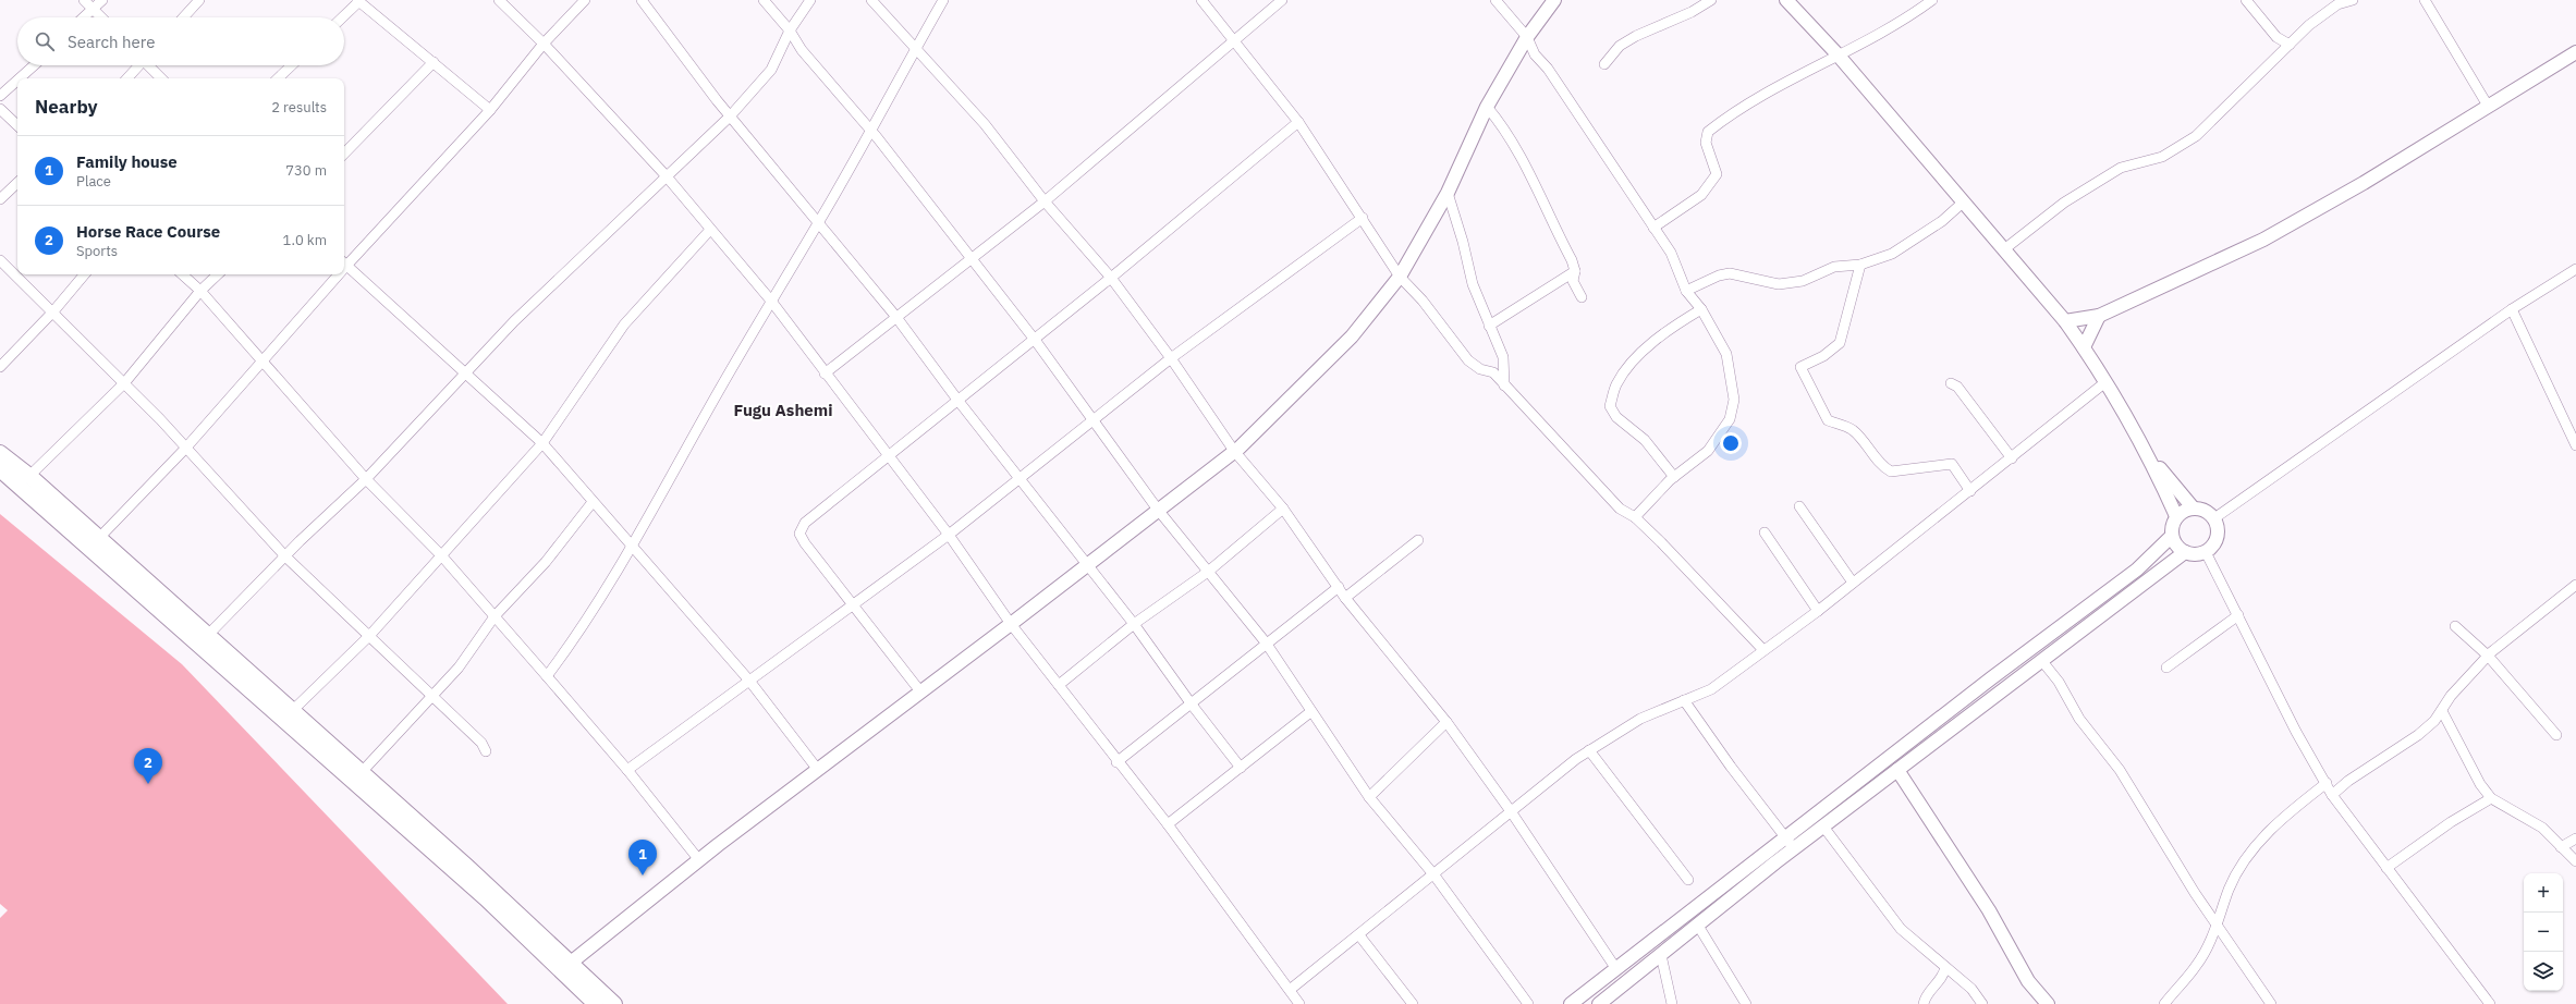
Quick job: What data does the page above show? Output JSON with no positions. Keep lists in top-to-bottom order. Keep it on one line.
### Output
{"districts":["Fugu Ashemi"],"page":{"search":"Search here","heading":["Nearby","2 results"],"list":[{"mark":"1","name":"Family house","note":"Place","value":"730 m"},{"mark":"2","name":"Horse Race Course","note":"Sports","value":"1.0 km"}],"pins":["2","1"],"map_buttons":["+","−"]}}
